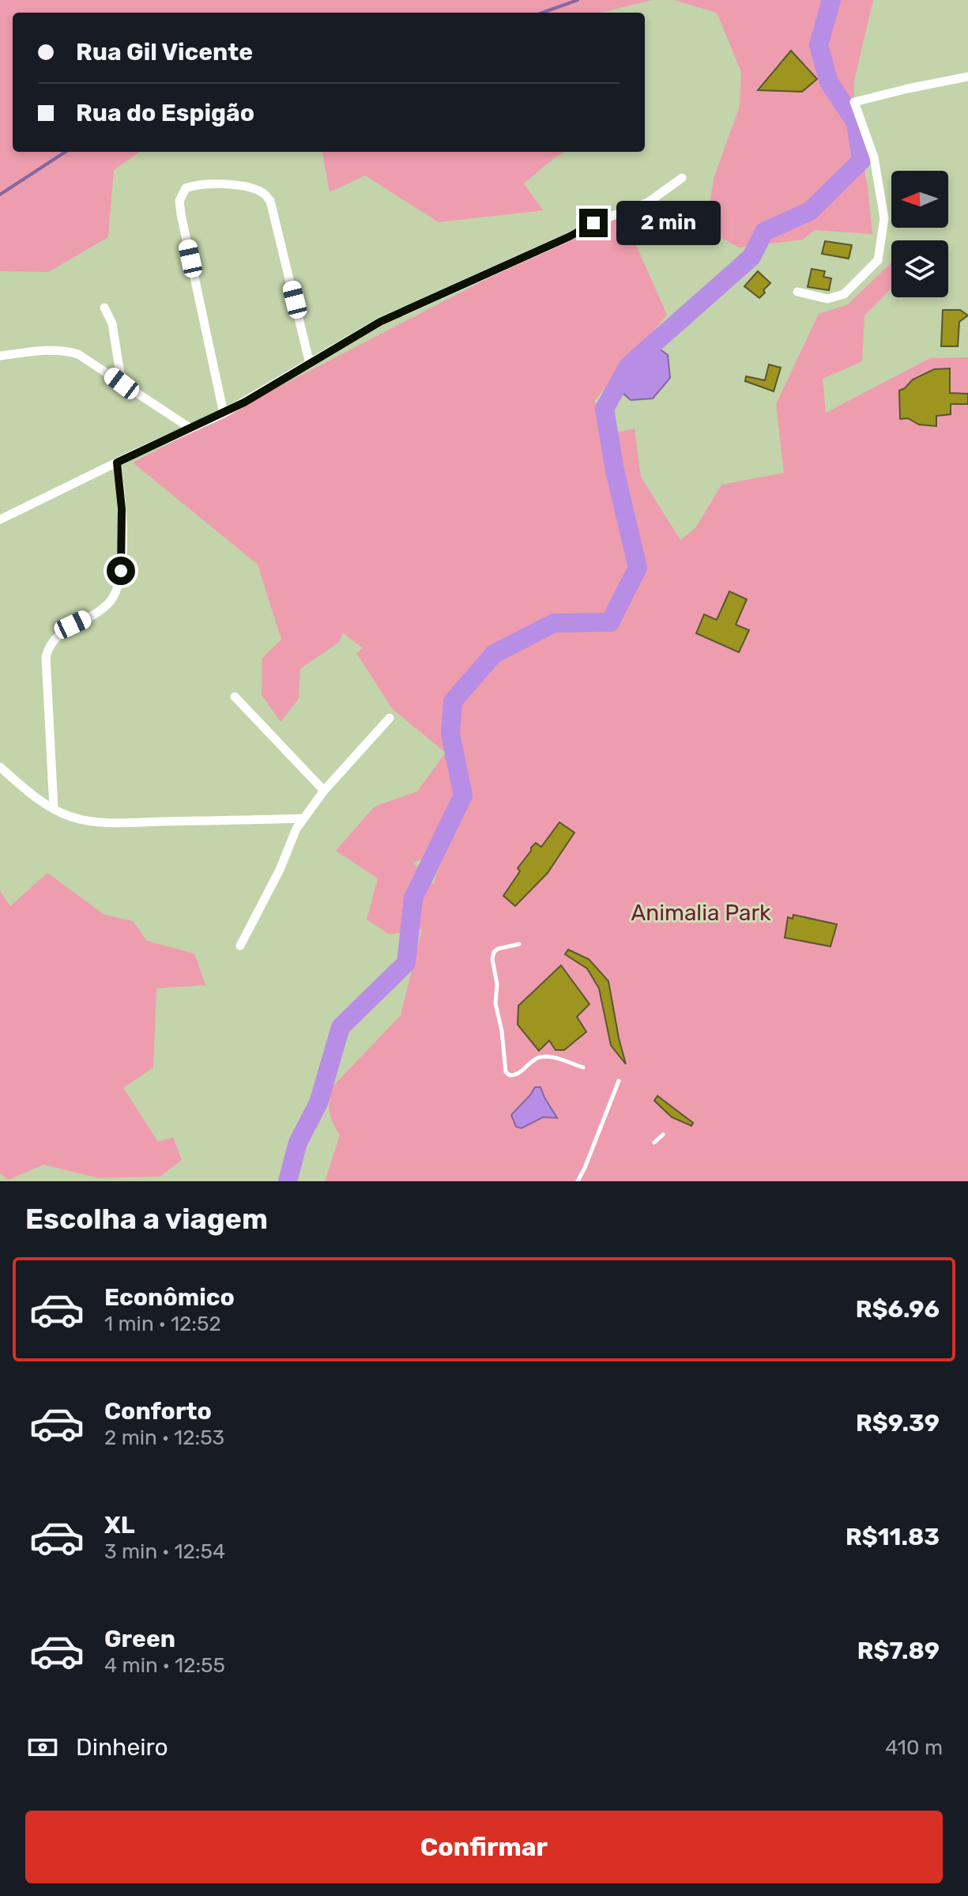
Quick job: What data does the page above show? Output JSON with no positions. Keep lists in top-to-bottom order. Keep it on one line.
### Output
{"parks":["Animalia Park"],"north":"left","page":{"banner":["Rua Gil Vicente","Rua do Espigão"],"bubble":"2 min","heading":"Escolha a viagem","list":[{"name":"Econômico","note":"1 min · 12:52","value":"R$6.96"},{"name":"Conforto","note":"2 min · 12:53","value":"R$9.39"},{"name":"XL","note":"3 min · 12:54","value":"R$11.83"},{"name":"Green","note":"4 min · 12:55","value":"R$7.89"}],"pay":["Dinheiro","410 m"],"buttons":"Confirmar"}}
